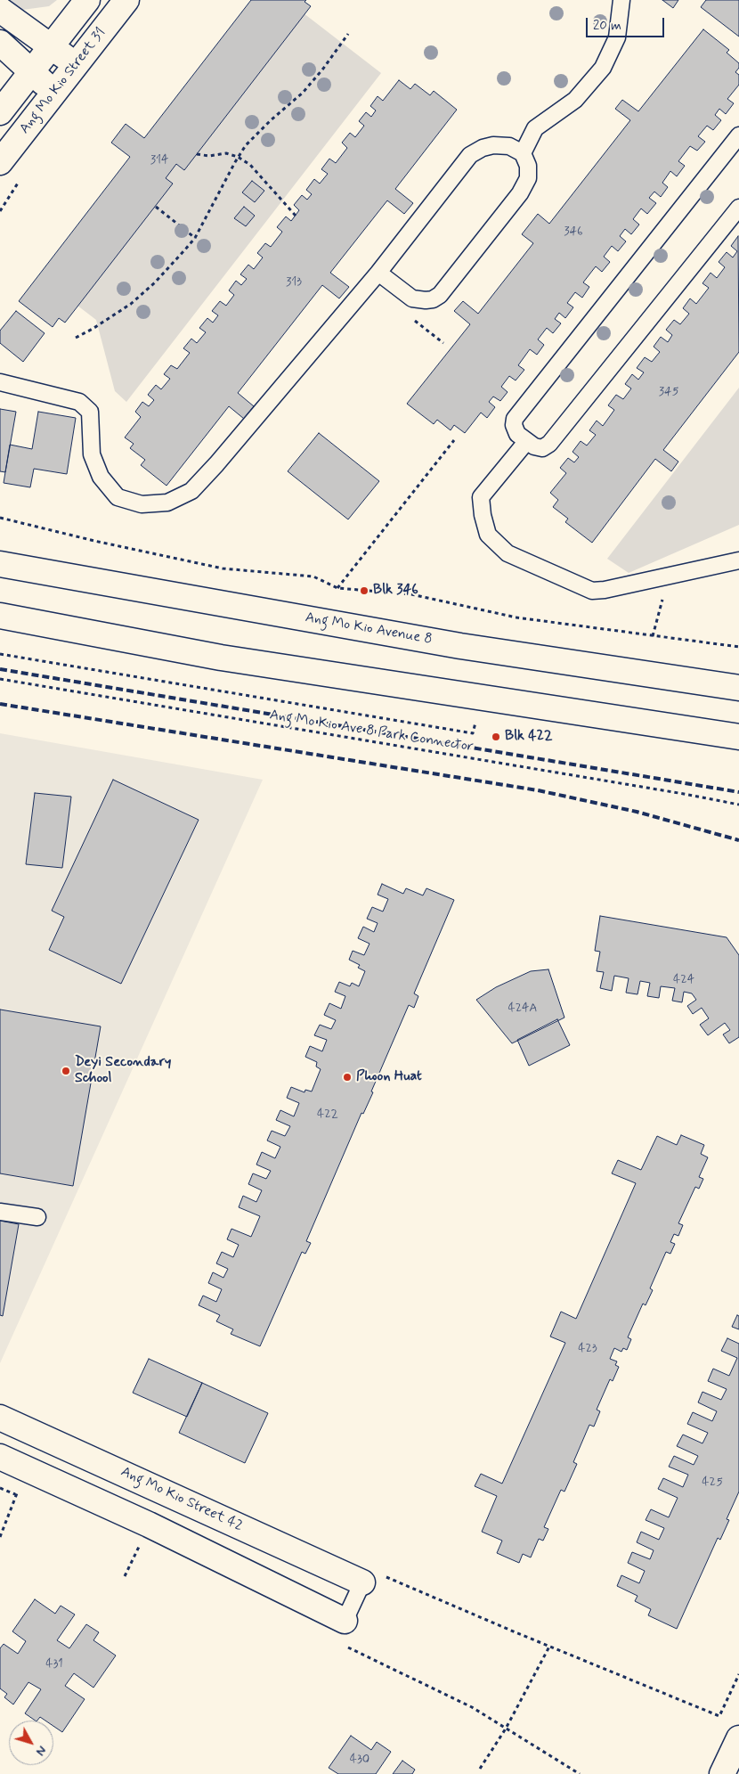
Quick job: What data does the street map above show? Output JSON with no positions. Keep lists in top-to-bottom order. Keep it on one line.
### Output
{"streets":{"main road":["Ang Mo Kio Street 31","Ang Mo Kio Avenue 8","Ang Mo Kio Street 42"],"path":["Ang Mo Kio Ave 8 Park Connector"]},"places":["Blk 346","Blk 422","Deyi Secondary School","Phoon Huat"],"house_numbers":["314","346","313","345","424","424A","422","423","425","431","430"],"scale_bar":"20 m","north":"bottom right"}
